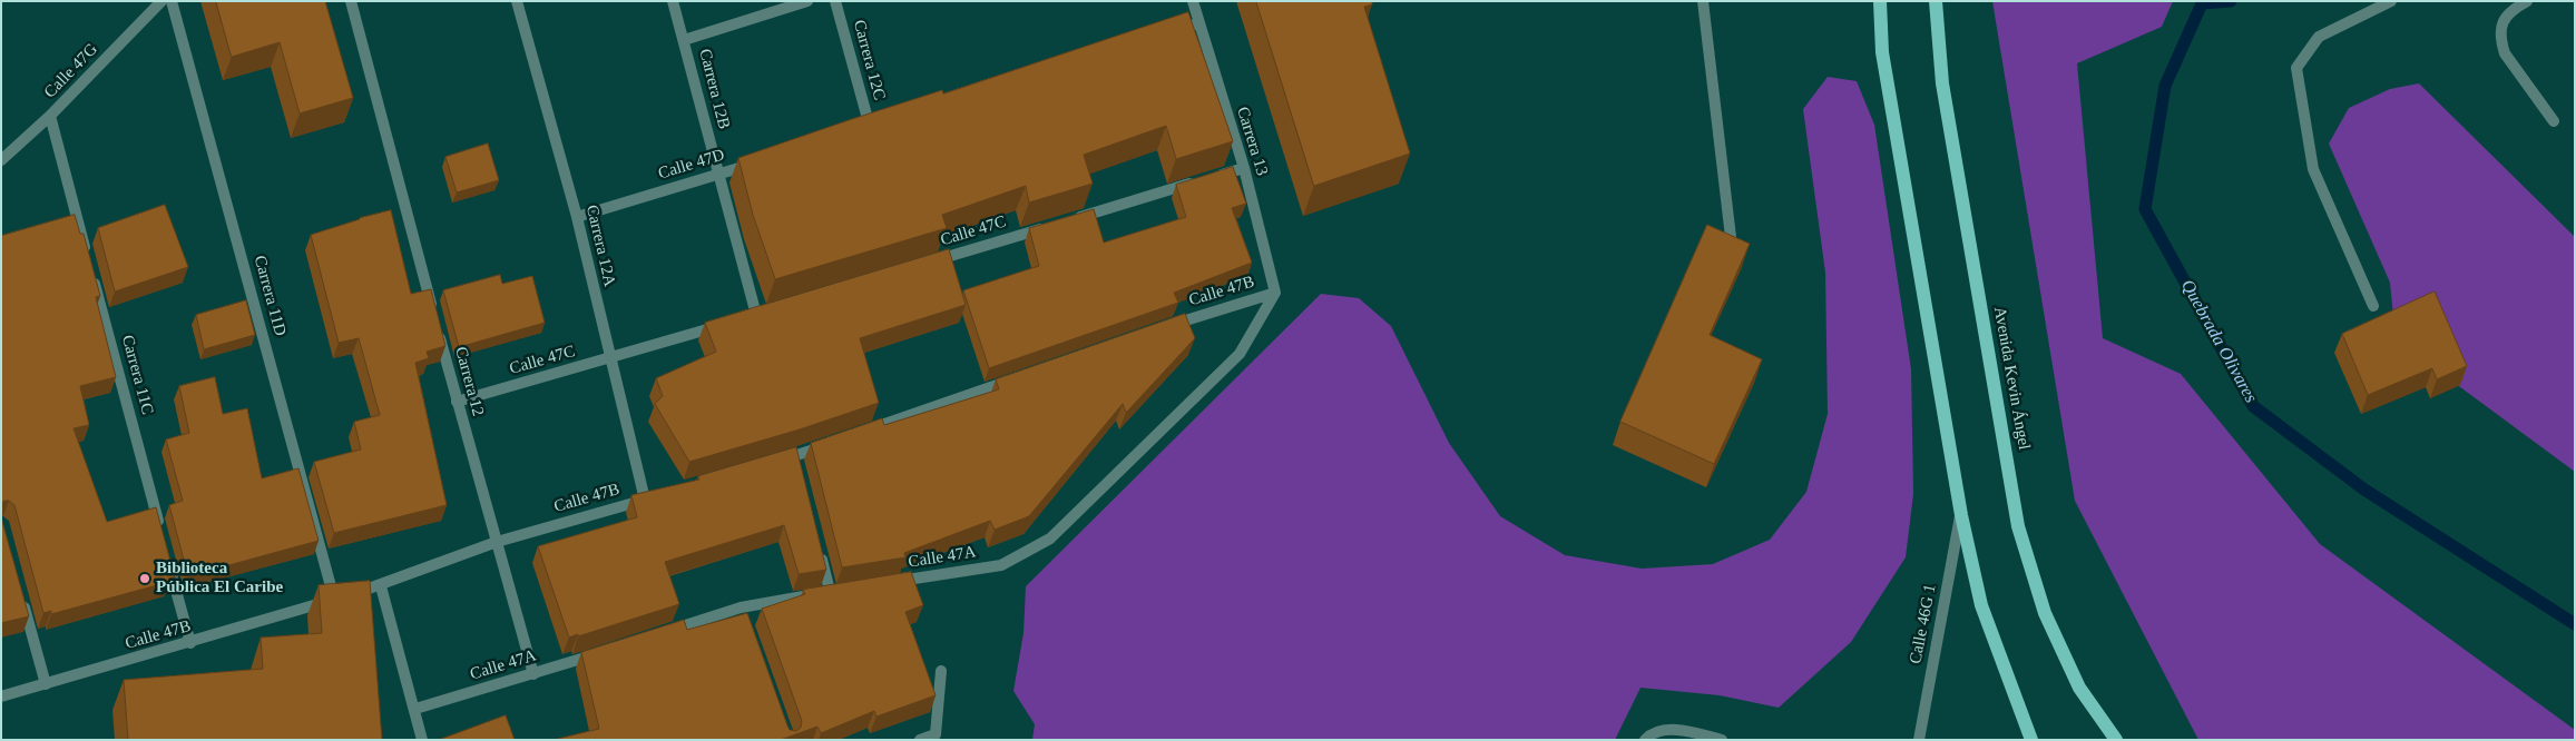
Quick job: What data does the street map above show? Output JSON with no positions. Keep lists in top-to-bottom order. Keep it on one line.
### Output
{"streets":{"main road":["Avenida Kevin Ángel"],"street":["Carrera 12C","Calle 47G","Carrera 12B","Carrera 13","Calle 47D","Calle 47C","Carrera 12A","Calle 47B","Carrera 11D","Carrera 11C","Carrera 12","Calle 47A","Calle 46G 1"]},"crossings":[["Calle 47G","Carrera 11C"],["Carrera 12B","Calle 47D"],["Carrera 13","Calle 47C"],["Carrera 13","Calle 47B"],["Carrera 13","Calle 47A"],["Calle 47D","Carrera 12A"],["Calle 47C","Carrera 12A"],["Calle 47C","Carrera 12"],["Carrera 12A","Calle 47B"],["Calle 47B","Carrera 11D"],["Calle 47B","Carrera 12"],["Calle 47B","Calle 47A"],["Carrera 12","Calle 47A"]],"water":["Quebrada Olivares"],"places":["Biblioteca Pública El Caribe"]}
